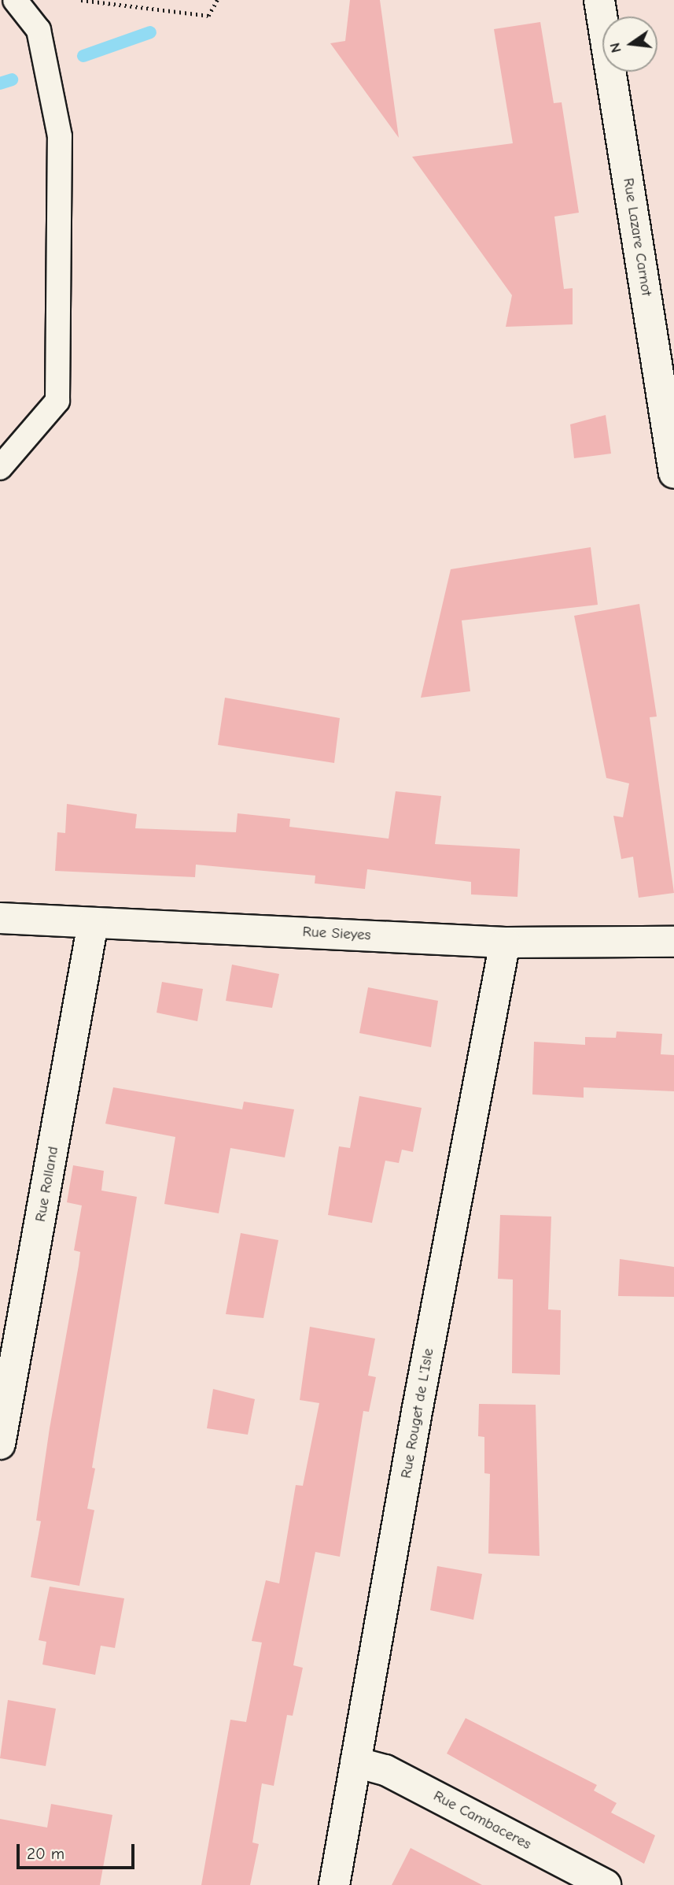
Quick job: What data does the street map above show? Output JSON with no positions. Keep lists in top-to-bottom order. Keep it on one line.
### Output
{"streets":{"street":["Rue Lazare Carnot","Rue Sieyes","Rue Rolland","Rue Rouget de L'Isle","Rue Cambaceres"]},"crossings":[["Rue Sieyes","Rue Rolland"],["Rue Sieyes","Rue Rouget de L'Isle"],["Rue Rouget de L'Isle","Rue Cambaceres"]],"scale_bar":"20 m","north":"left"}
